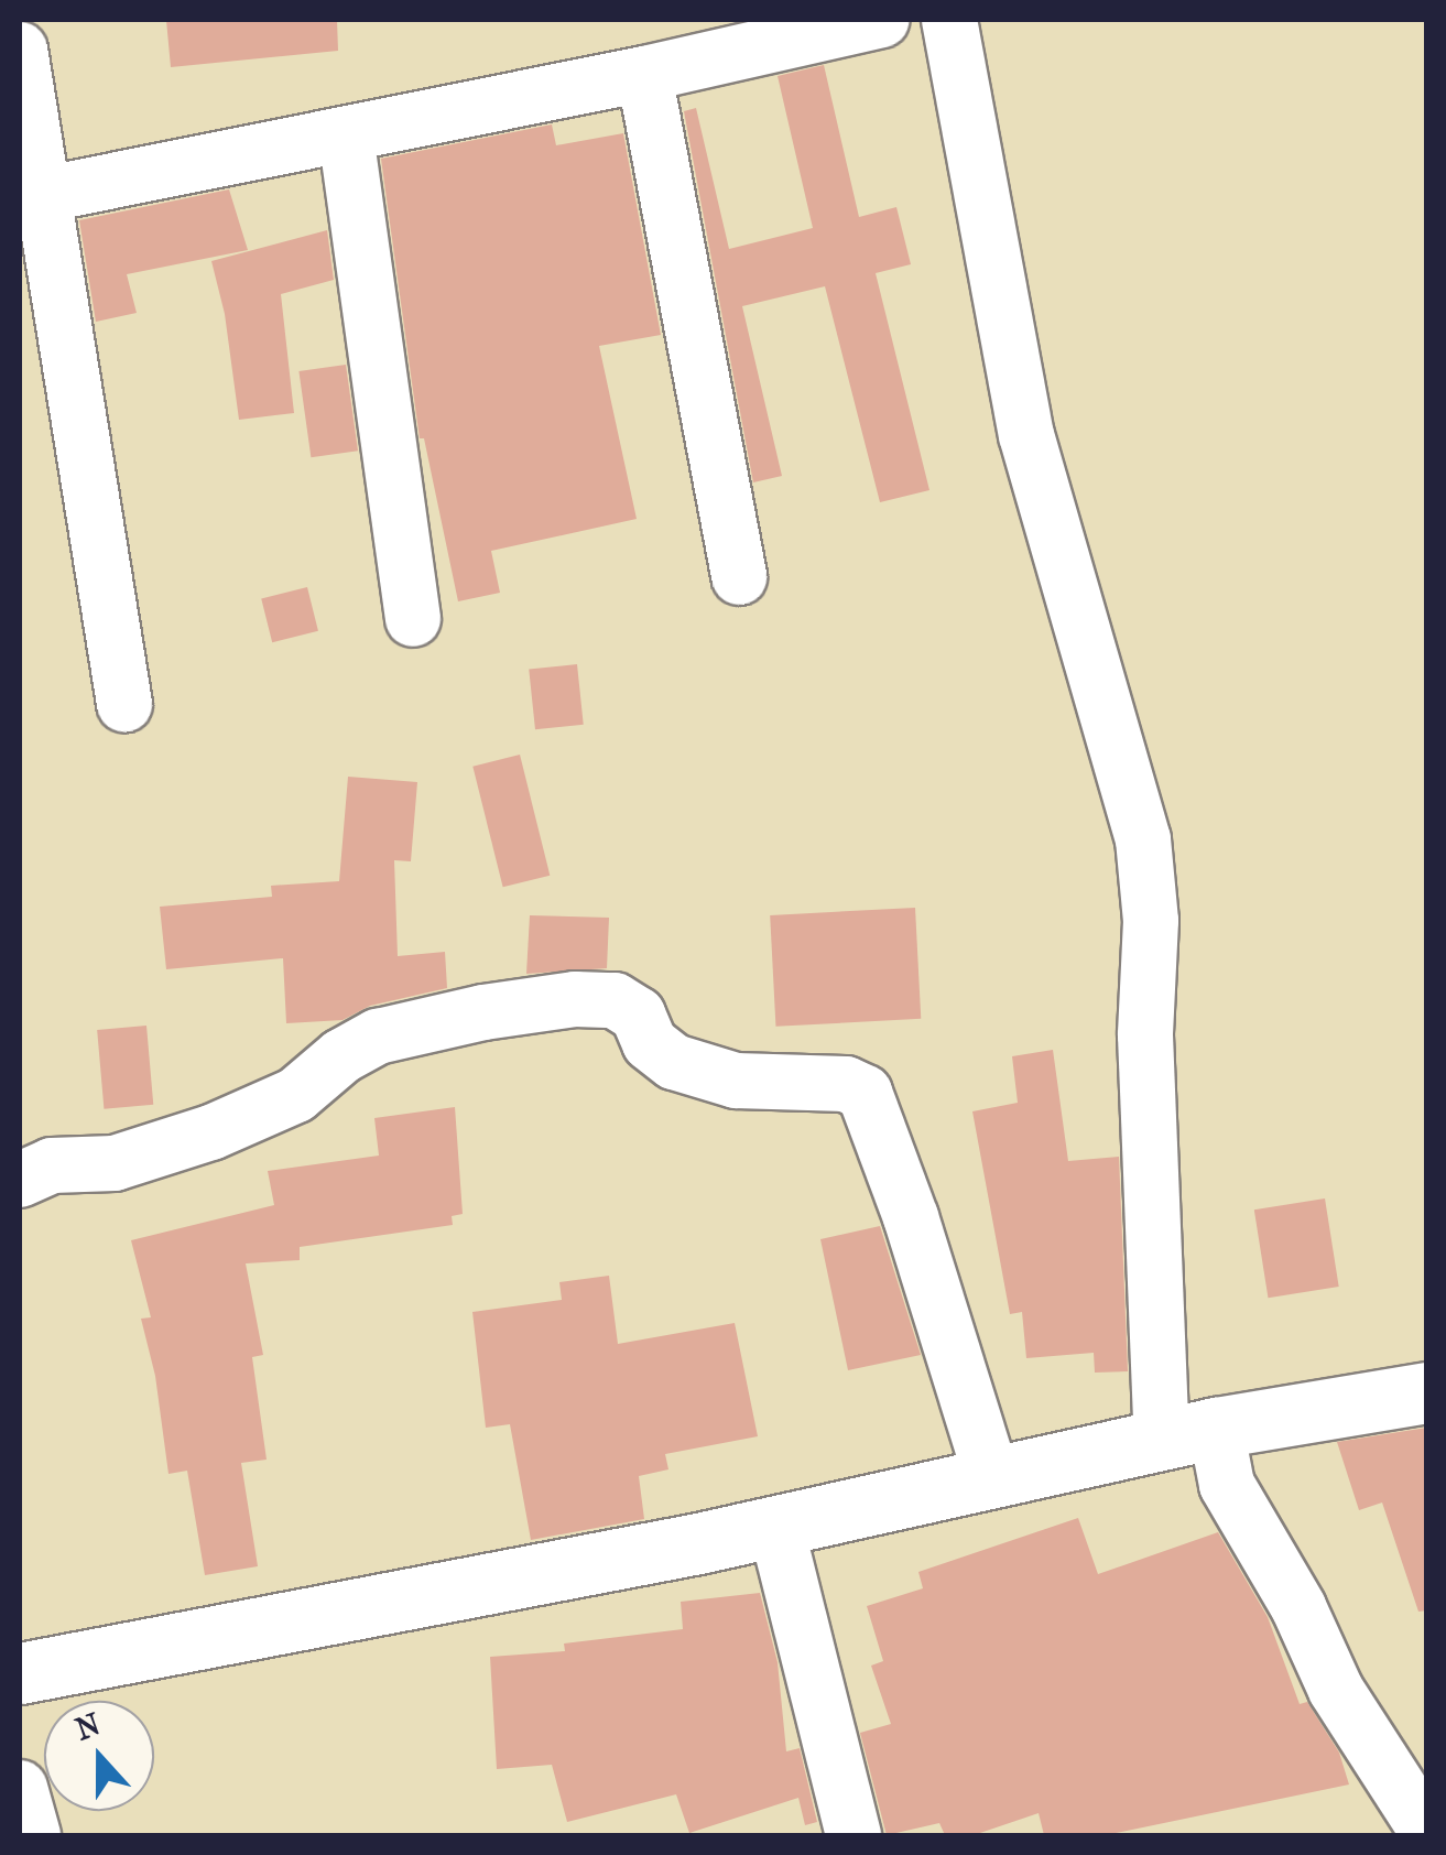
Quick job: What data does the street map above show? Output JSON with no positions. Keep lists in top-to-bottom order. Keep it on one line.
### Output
{"north":"top"}
